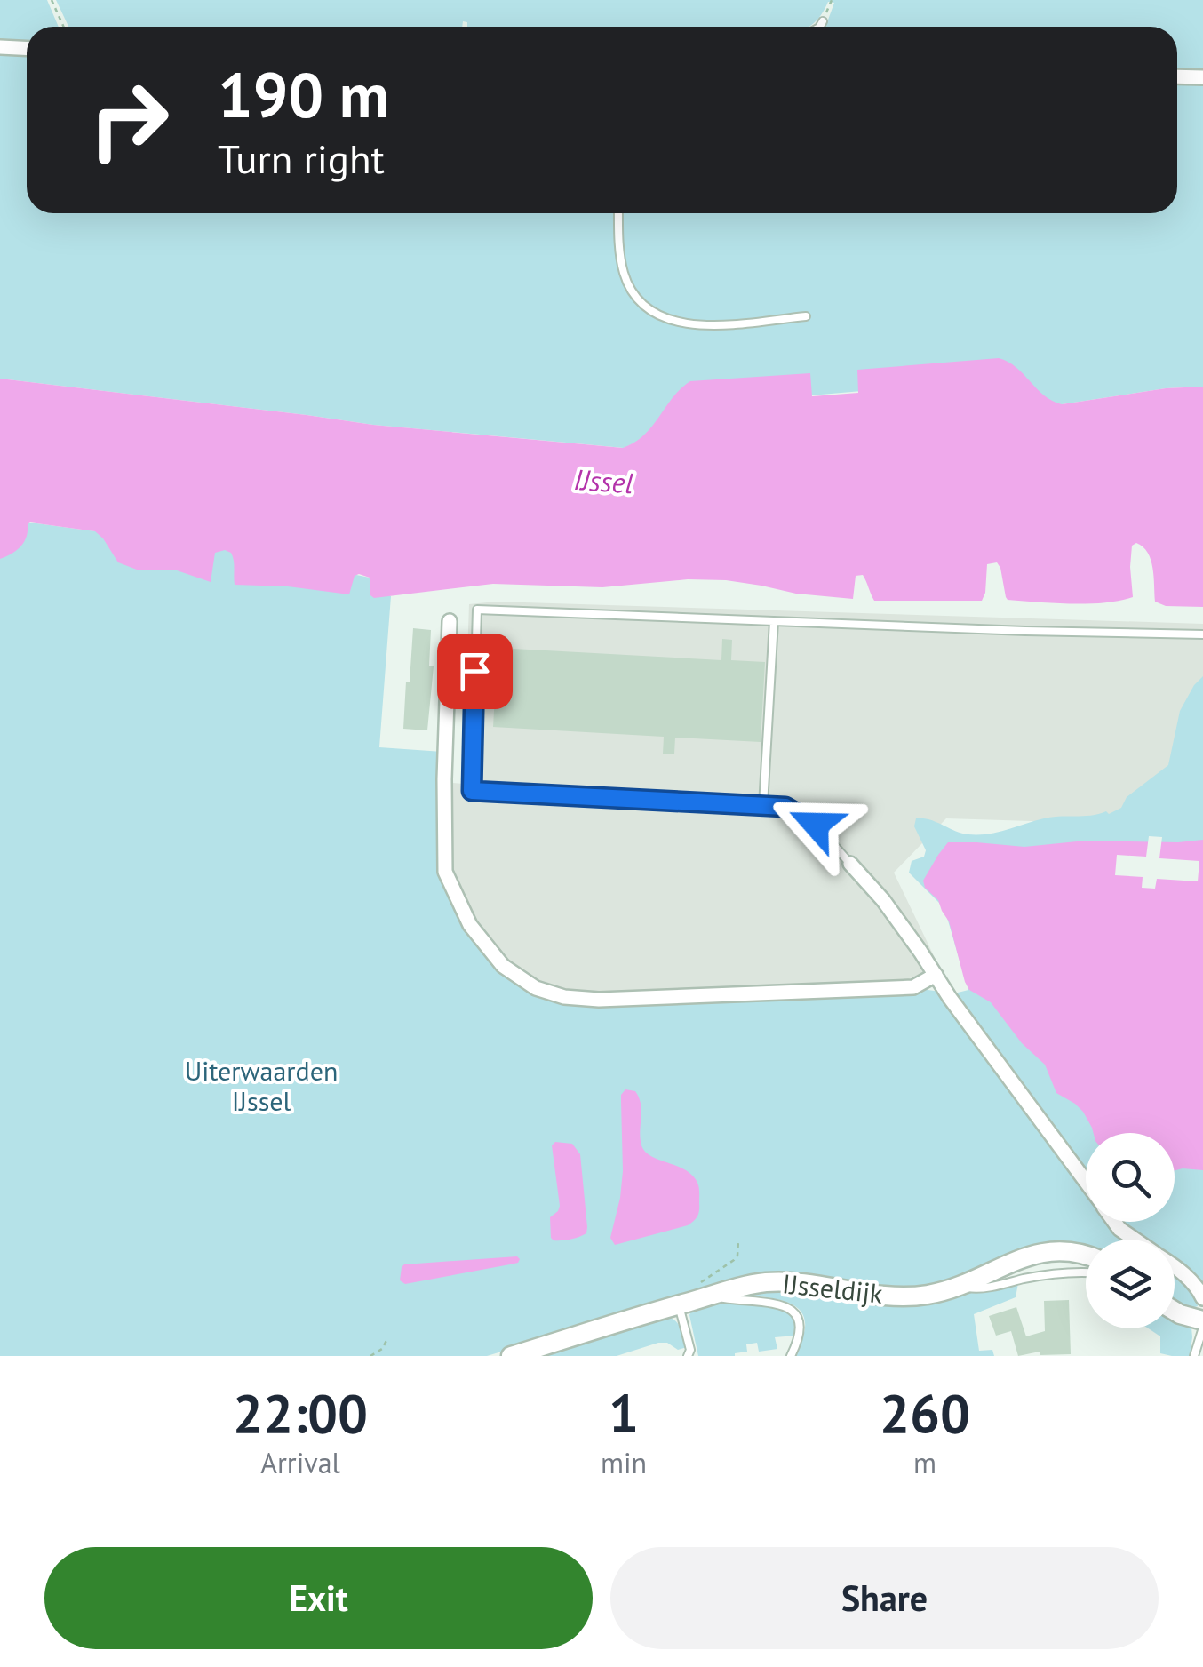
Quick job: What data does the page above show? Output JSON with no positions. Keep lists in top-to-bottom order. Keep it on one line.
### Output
{"streets":{"street":["IJsseldijk"]},"water":["IJssel"],"parks":["Uiterwaarden IJssel"],"page":{"turn":["190 m","Turn right"],"eta":["22:00","Arrival","1","min","260","m"],"buttons":["Exit","Share"]}}
